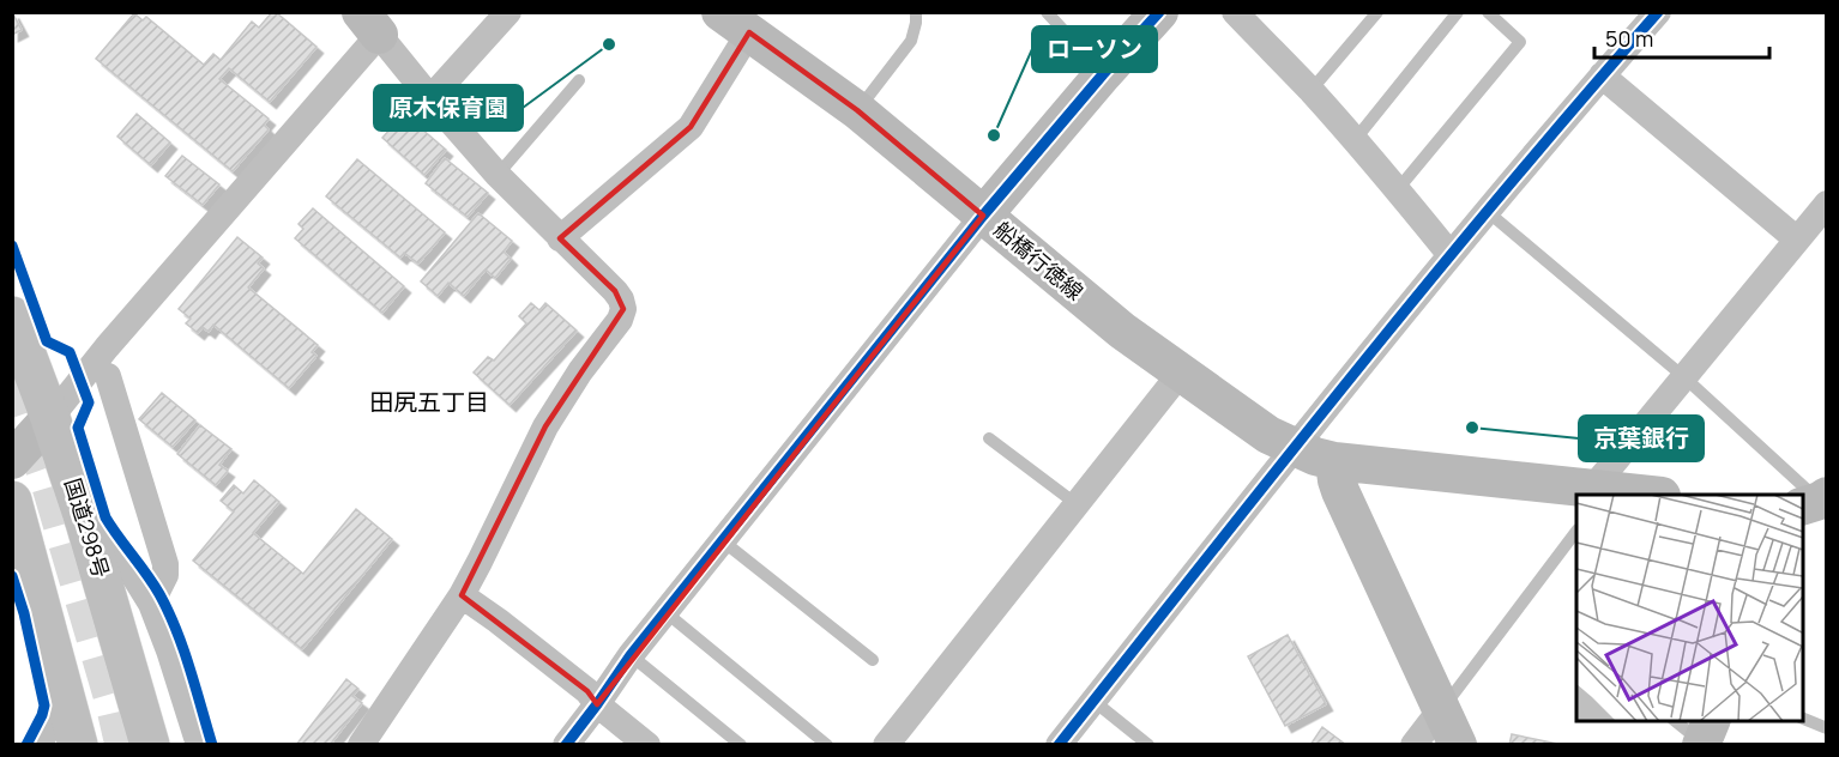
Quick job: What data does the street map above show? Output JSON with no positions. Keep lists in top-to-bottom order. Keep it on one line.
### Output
{"streets":{"highway":["国道298号"],"main road":["船橋行徳線"]},"districts":["田尻五丁目"],"places":["原木保育園","ローソン","京葉銀行"],"scale_bar":"50 m"}
